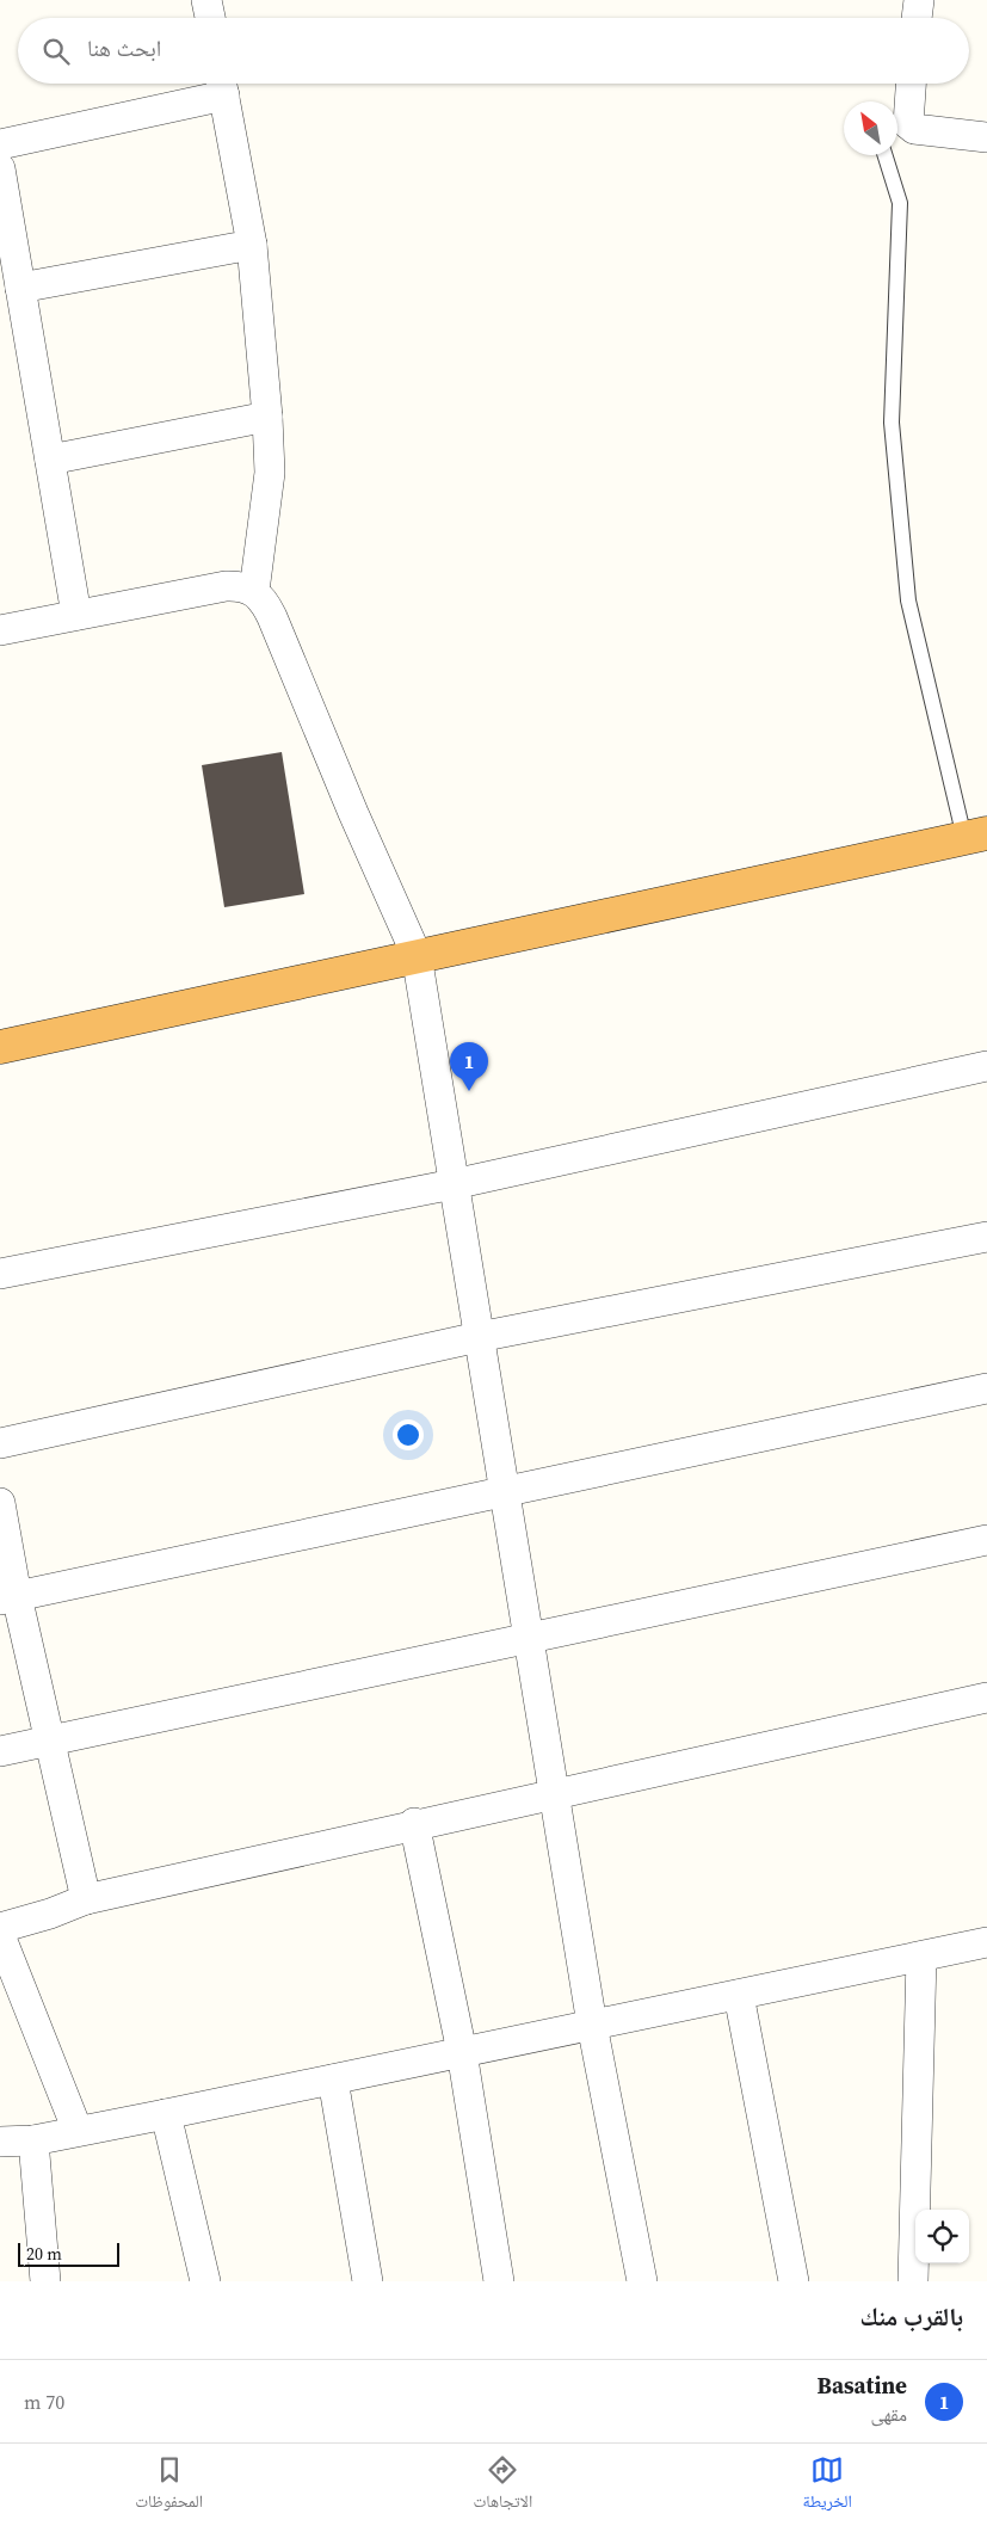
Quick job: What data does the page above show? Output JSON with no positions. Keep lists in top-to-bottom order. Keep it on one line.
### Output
{"scale_bar":"20 m","north":"top left","page":{"search":"ابحث هنا","pins":"1","scale":"20 m","heading":"بالقرب منك","list":[{"mark":"1","name":"Basatine","note":"مقهى","value":"70 m"}],"nav":["الخريطة","الاتجاهات","المحفوظات"]}}
